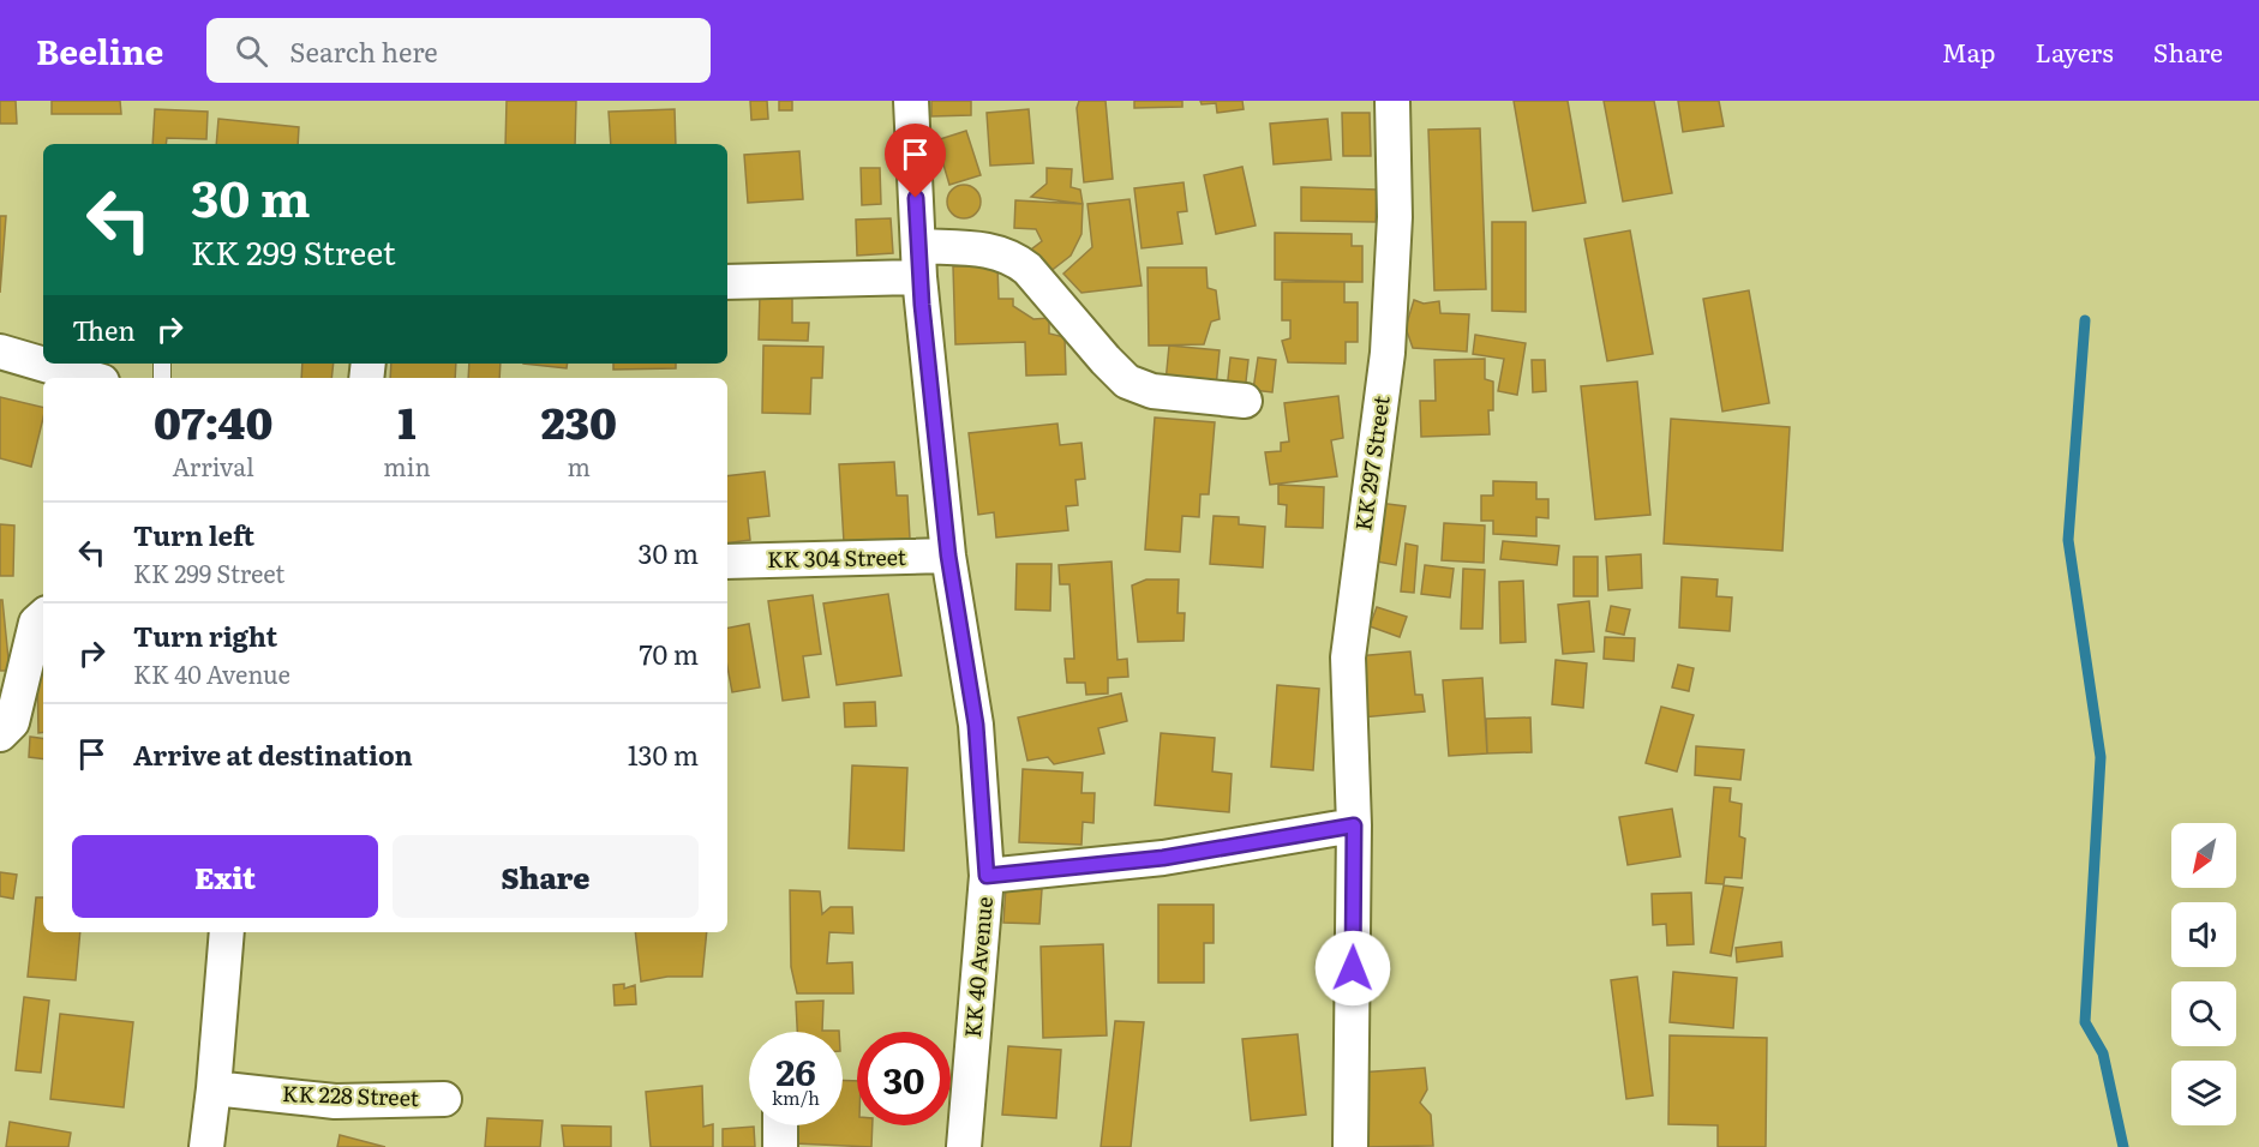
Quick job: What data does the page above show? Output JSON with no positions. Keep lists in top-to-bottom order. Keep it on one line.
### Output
{"streets":{"street":["KK 297 Street","KK 304 Street","KK 40 Avenue","KK 228 Street"]},"crossings":[["KK 304 Street","KK 40 Avenue"]],"north":"bottom left","page":{"header":"Beeline","search":"Search here","nav":["Map","Layers","Share"],"turn":["30 m","KK 299 Street"],"then":"Then","eta":["07:40","Arrival","1","min","230","m"],"list":[{"name":"Turn left","note":"KK 299 Street","value":"30 m"},{"name":"Turn right","note":"KK 40 Avenue","value":"70 m"},{"name":"Arrive at destination","value":"130 m"}],"buttons":["Exit","Share"],"speed":"26 km/h","limit":"30"}}
